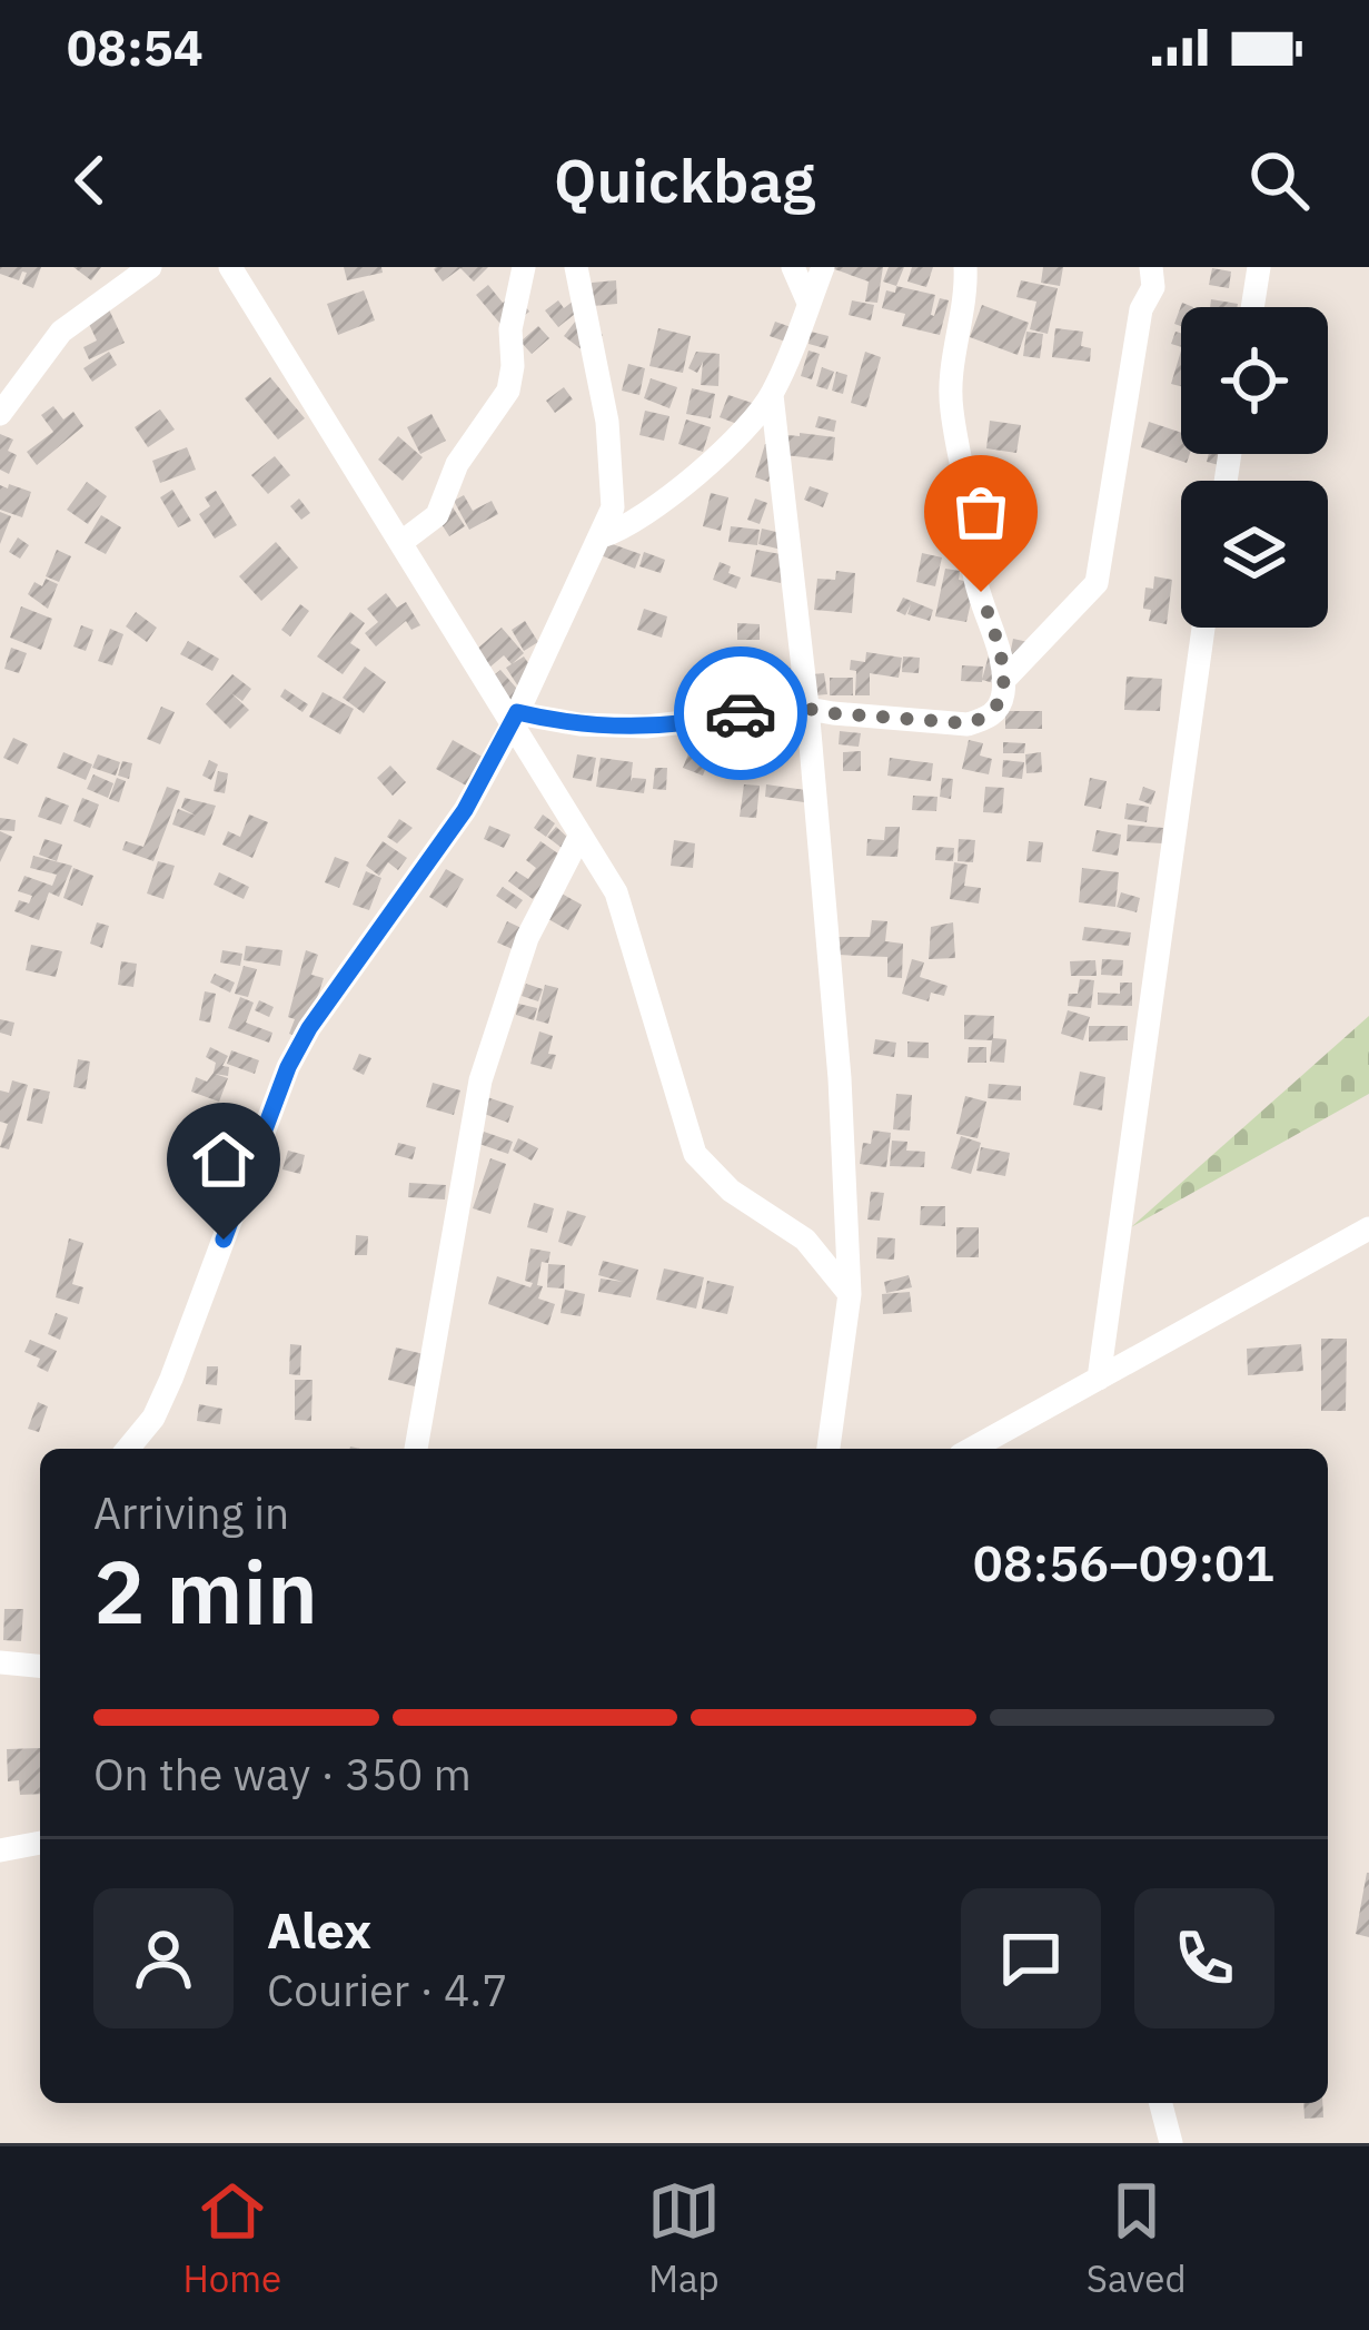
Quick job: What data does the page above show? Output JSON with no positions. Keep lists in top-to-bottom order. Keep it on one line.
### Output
{"page":{"status":"08:54","header":"Quickbag","heading":["2 min","Arriving in","08:56–09:01"],"panel":["Alex","Courier · 4.7"],"bar":"On the way · 350 m","tabs":["Home","Map","Saved"]}}
